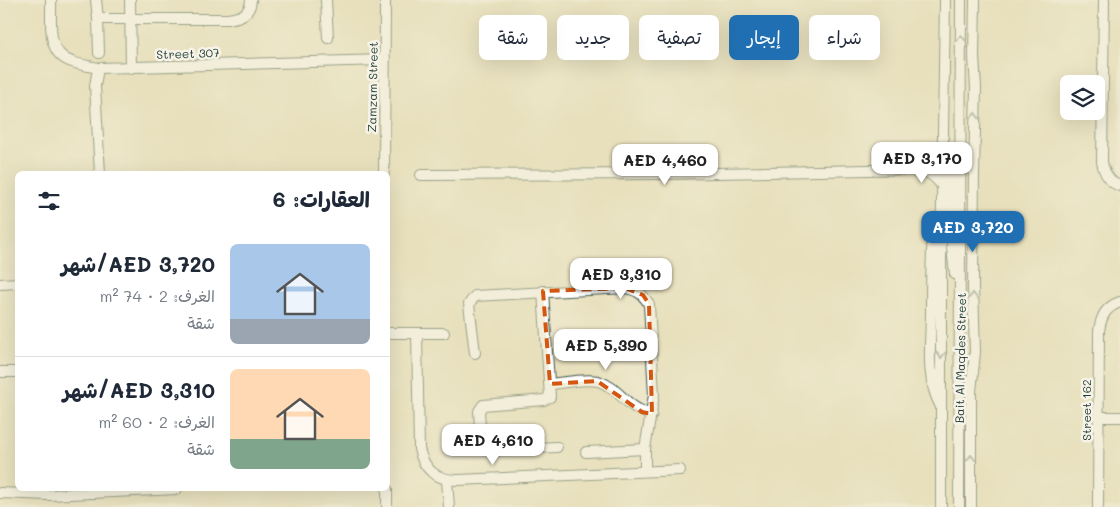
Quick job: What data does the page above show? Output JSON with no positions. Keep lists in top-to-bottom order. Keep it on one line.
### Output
{"streets":{"street":["Street 307","Zamzam Street","Bait Al Maqdes Street","Street 162"]},"crossings":[["Street 307","Zamzam Street"]],"page":{"chip":["شراء","إيجار","تصفية","جديد","شقة"],"price":["AED 3,170","AED 4,460","AED 3,720","AED 3,310","AED 5,390","AED 4,610"],"heading":"العقارات: 6","list":[{"name":"AED 3,720/شهر","note":"الغرف: 2 · 74 m² · شقة"},{"name":"AED 3,310/شهر","note":"الغرف: 2 · 60 m² · شقة"}]}}
